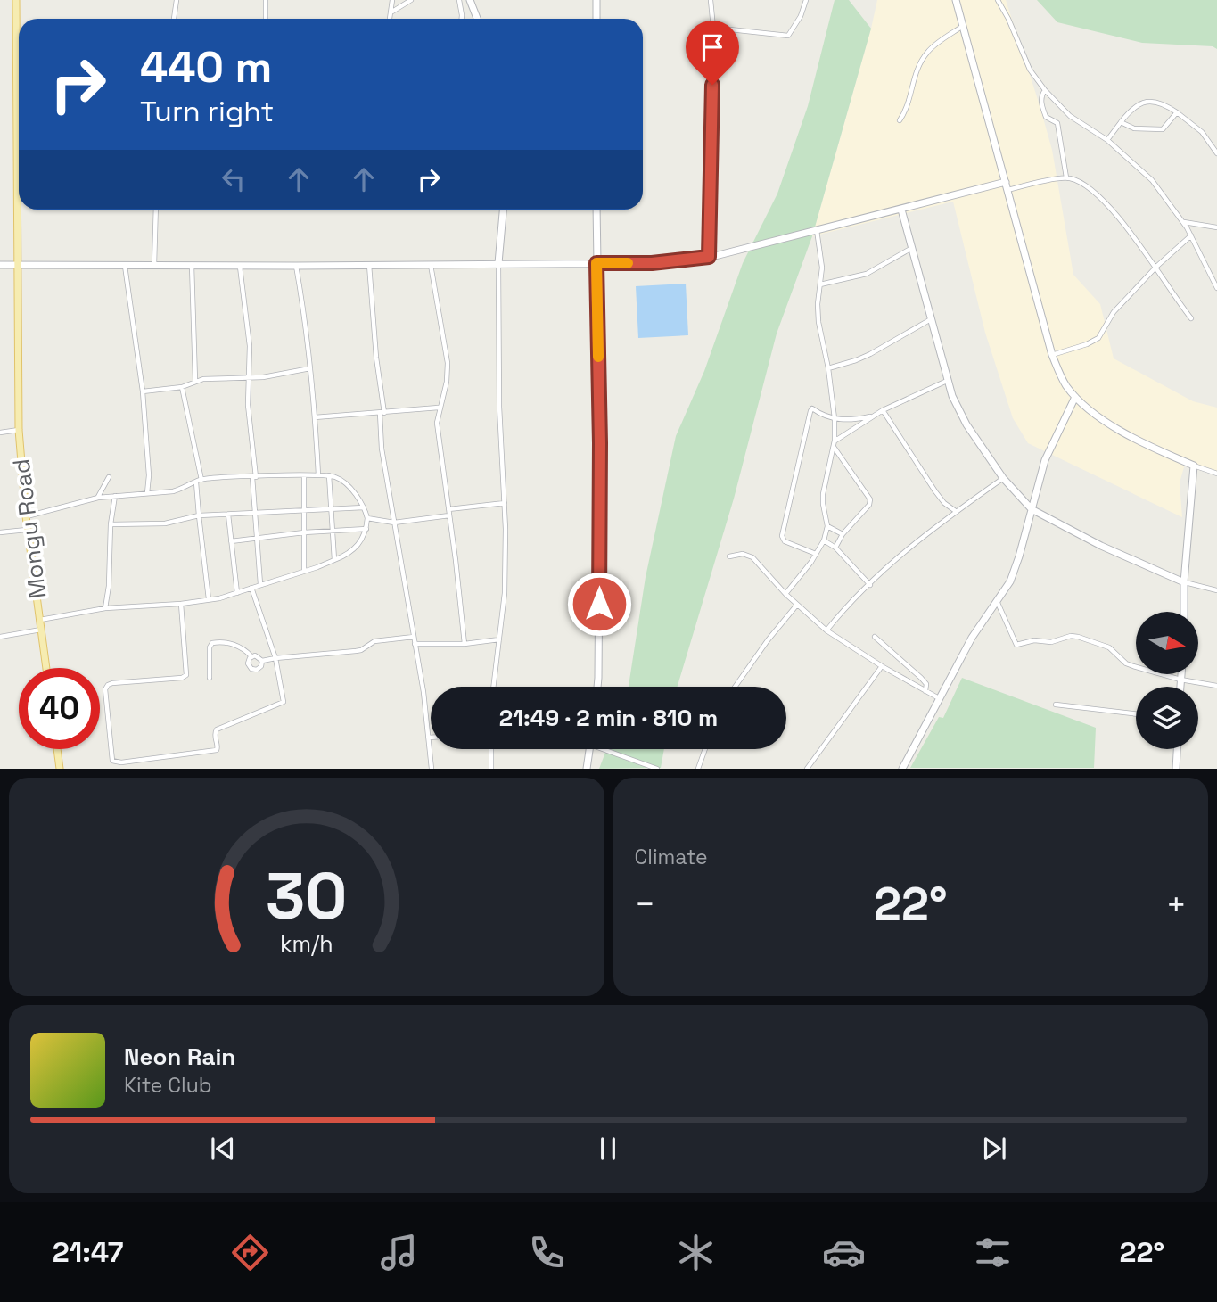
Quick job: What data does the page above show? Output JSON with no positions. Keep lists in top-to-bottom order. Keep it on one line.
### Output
{"streets":{"main road":["Mongu Road"]},"north":"right","page":{"turn":["440 m","Turn right"],"limit":"40","trip":"21:49 · 2 min · 810 m","tile":"Climate","heat":["−","22°","+"],"song":["Neon Rain","Kite Club"],"tabs":["21:47","22°"],"gauge":["30","km/h"]}}
